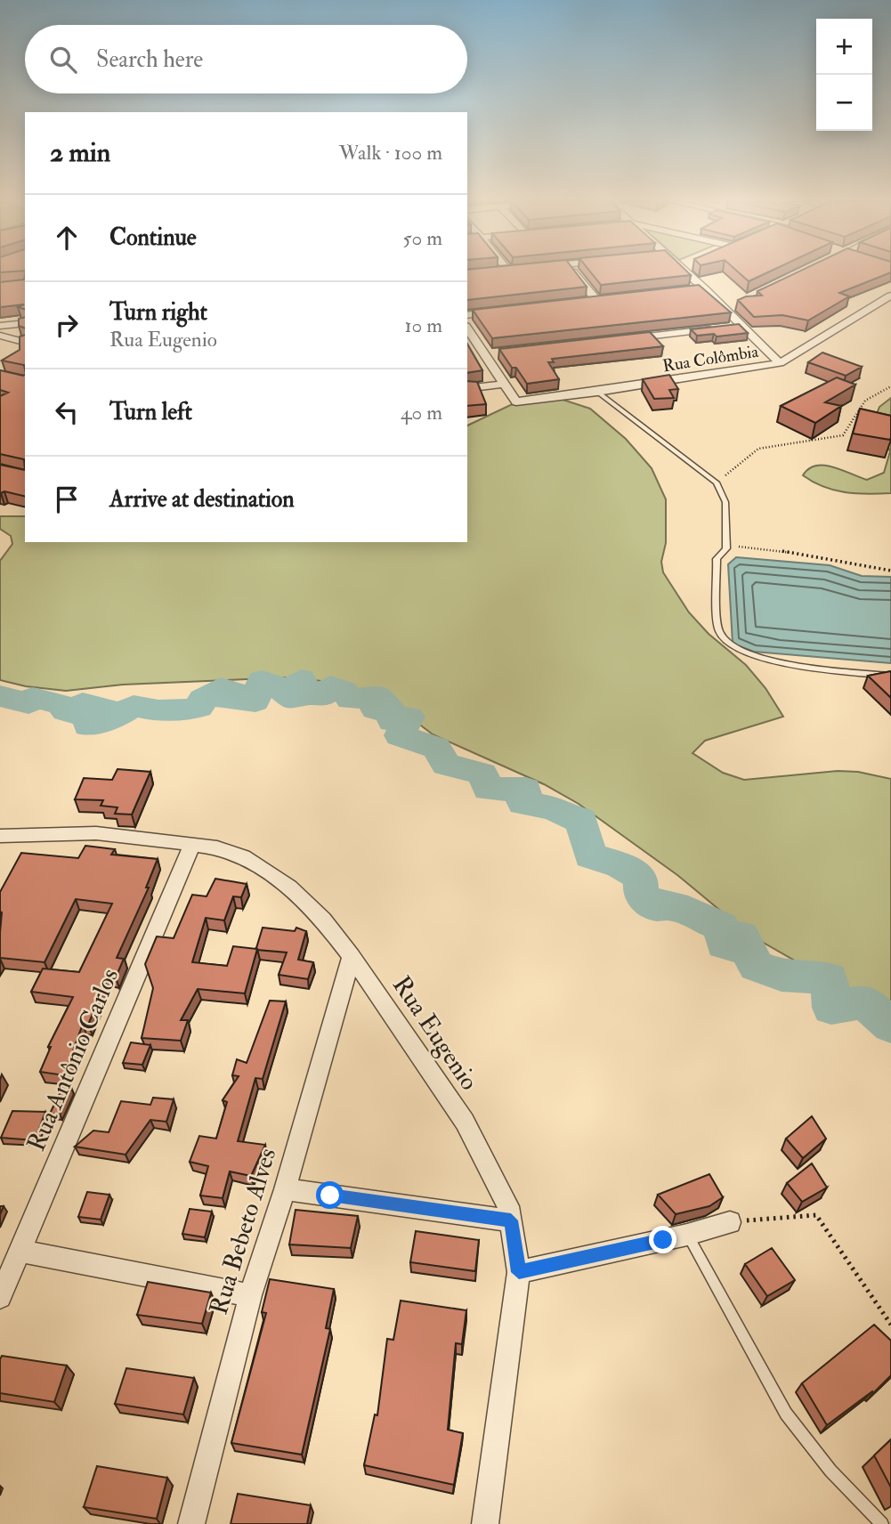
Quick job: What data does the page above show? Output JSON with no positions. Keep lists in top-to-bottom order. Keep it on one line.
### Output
{"streets":{"street":["Rua Colômbia","Rua Eugenio","Rua Antônio Carlos","Rua Bebeto Alves"]},"crossings":[["Rua Eugenio","Rua Antônio Carlos"],["Rua Eugenio","Rua Bebeto Alves"]],"page":{"map_buttons":["+","−"],"search":"Search here","heading":["2 min","Walk · 100 m"],"list":[["Continue","50 m"],["Turn right","Rua Eugenio","10 m"],["Turn left","40 m"],"Arrive at destination"]}}
